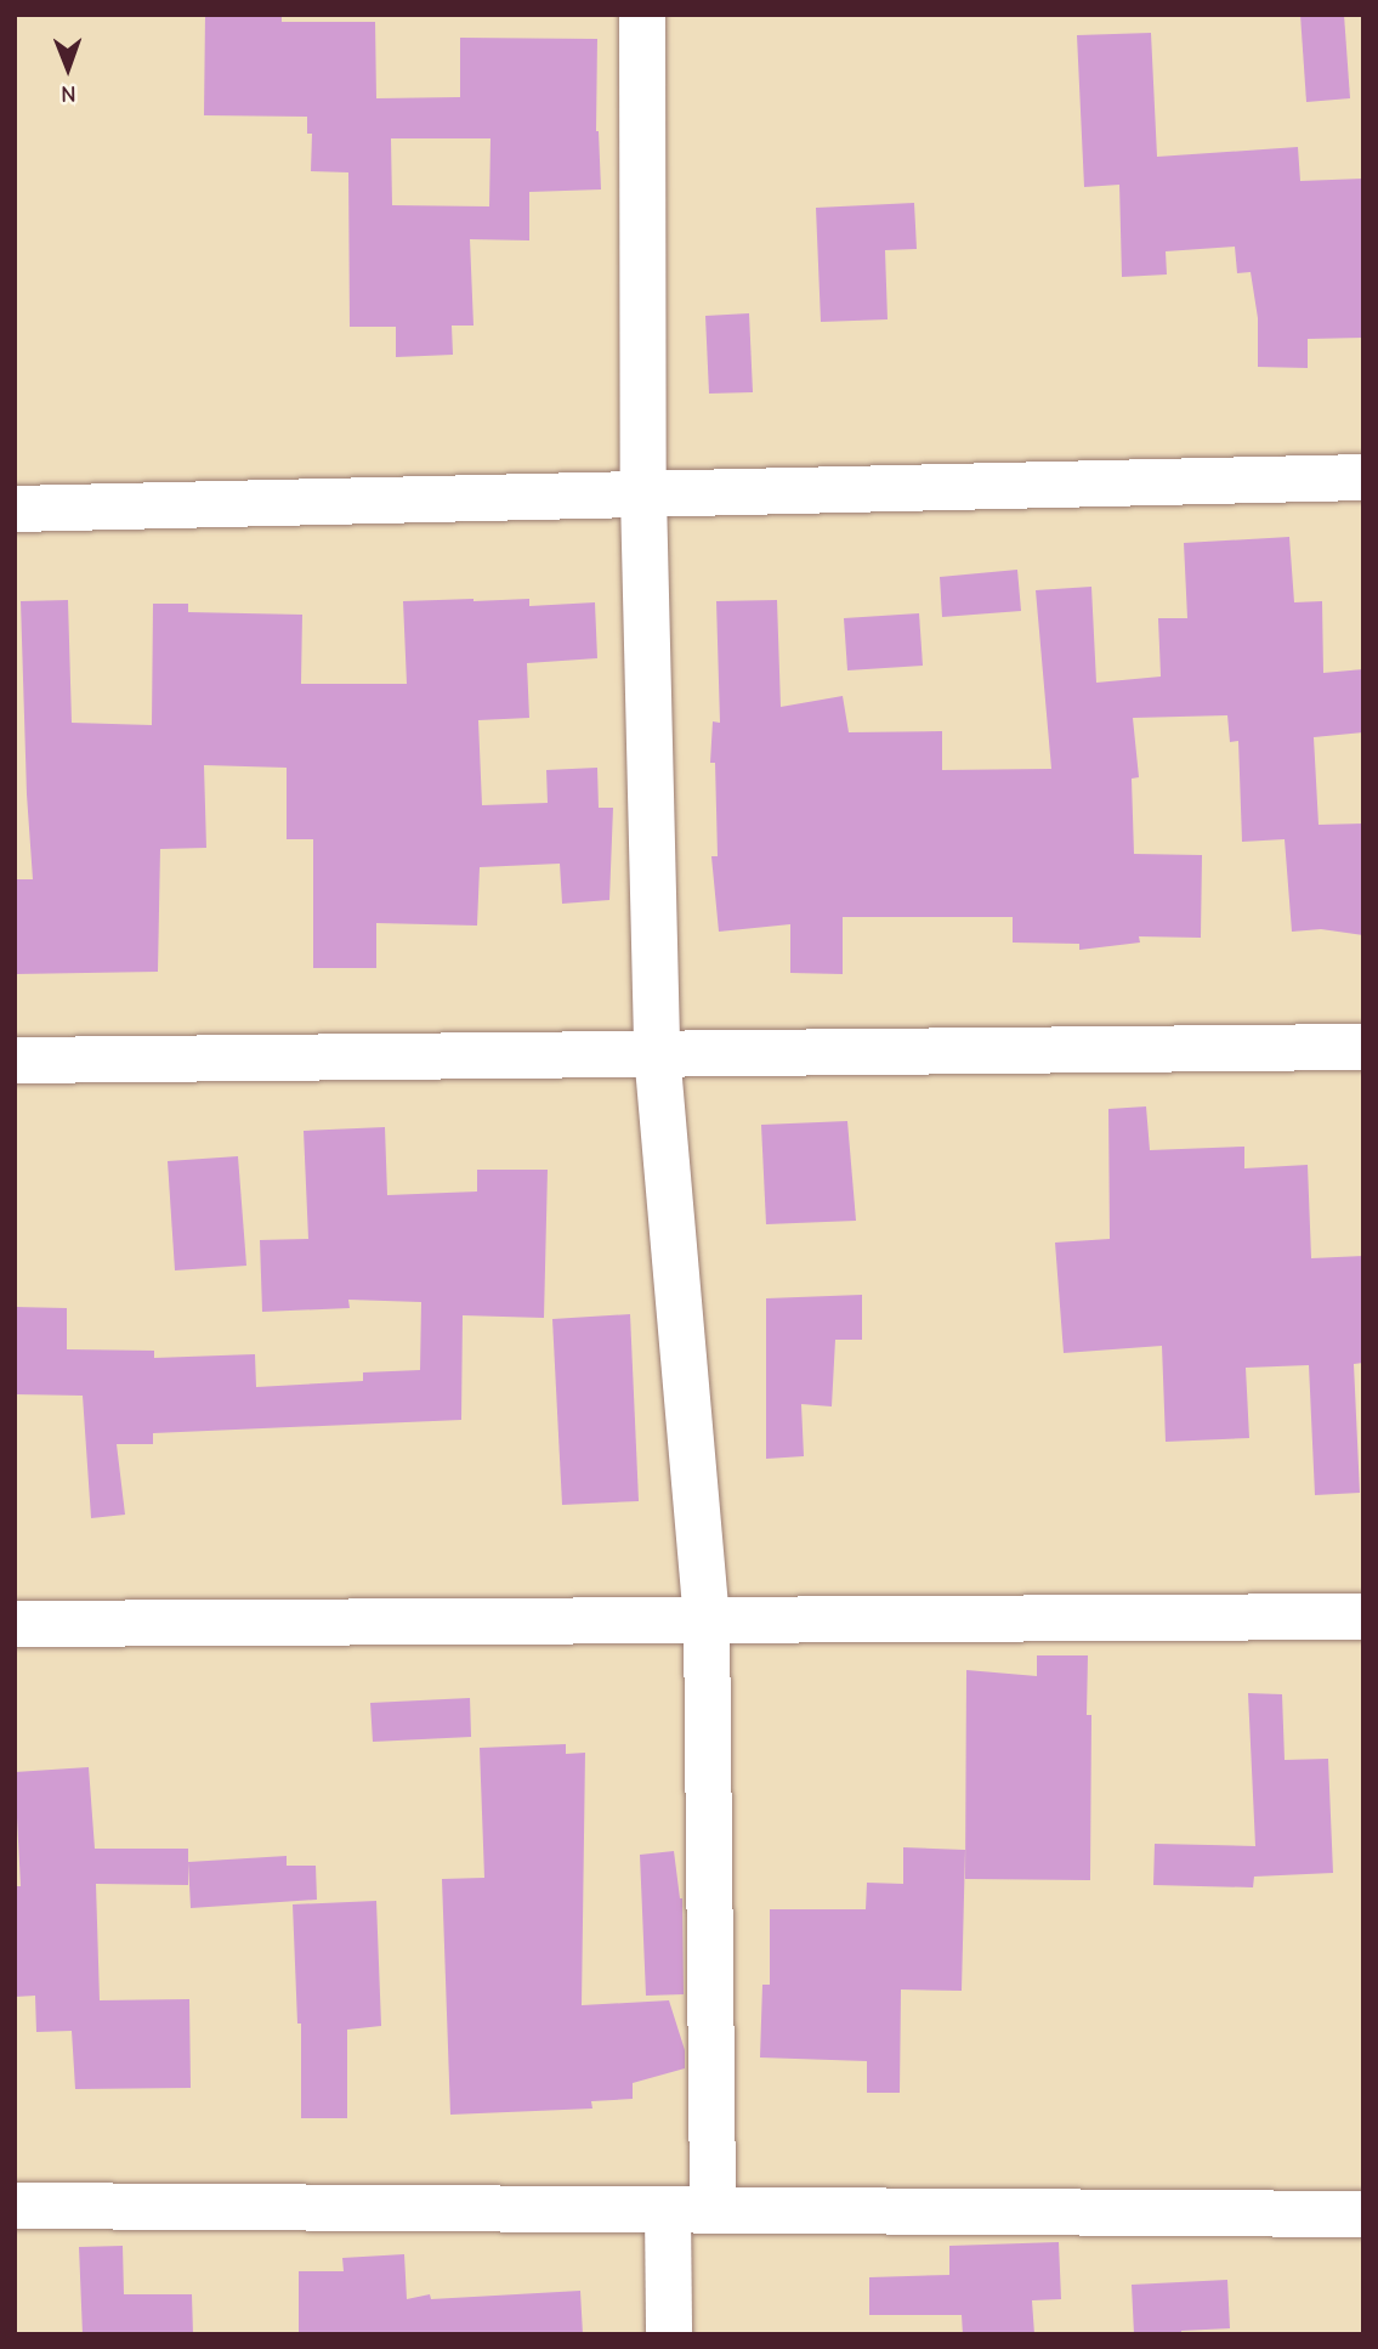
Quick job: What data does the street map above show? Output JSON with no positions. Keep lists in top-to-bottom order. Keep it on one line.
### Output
{"north":"bottom"}
